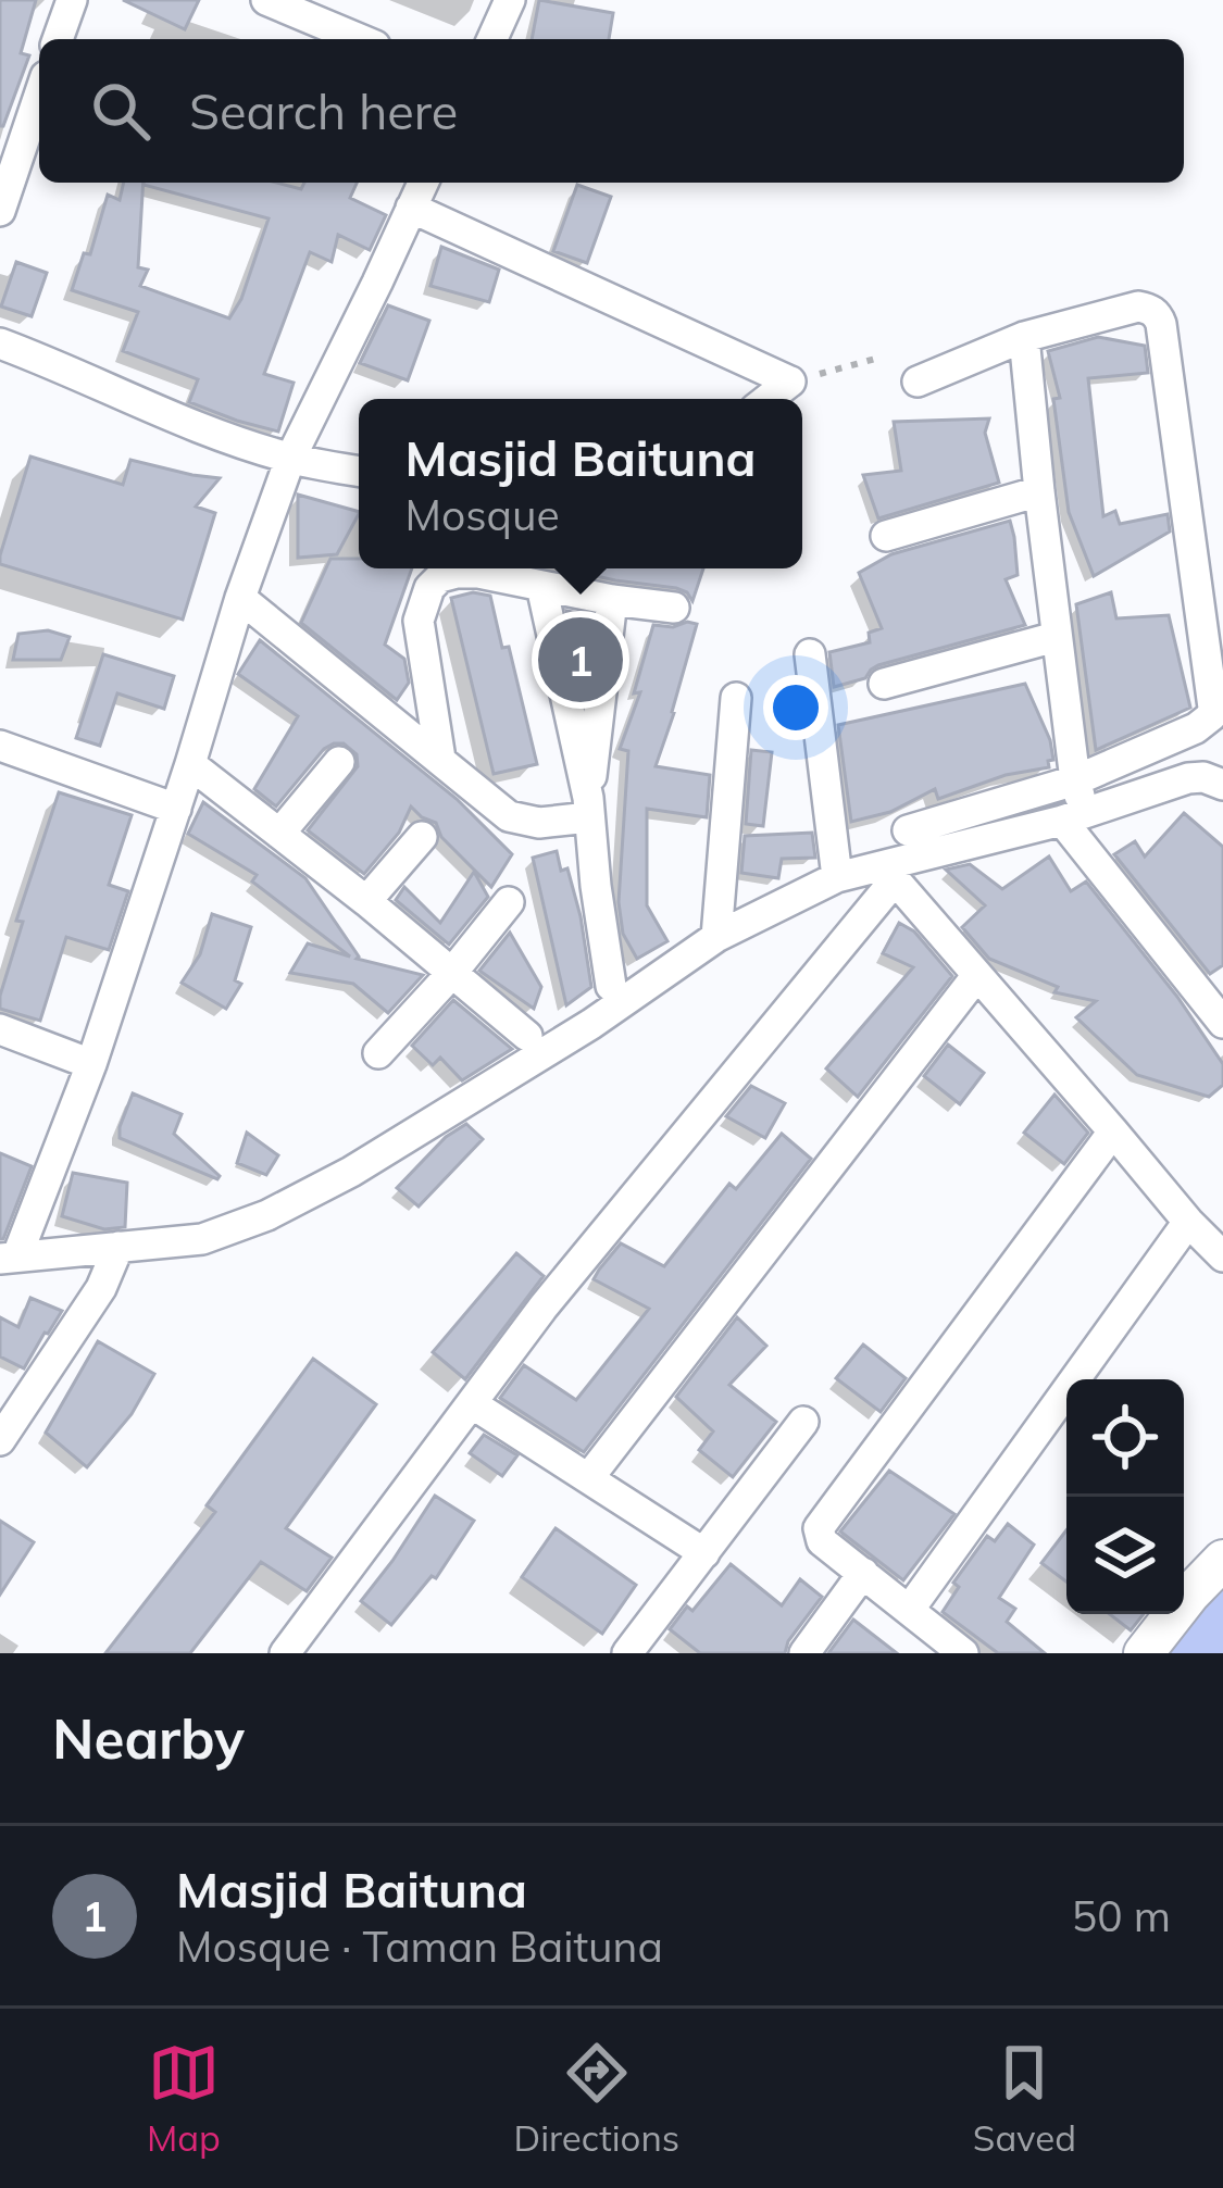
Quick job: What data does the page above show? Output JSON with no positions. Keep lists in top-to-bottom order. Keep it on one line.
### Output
{"page":{"search":"Search here","popup":["Masjid Baituna","Mosque"],"pins":"1","heading":"Nearby","list":[{"mark":"1","name":"Masjid Baituna","note":"Mosque · Taman Baituna","value":"50 m"}],"nav":["Map","Directions","Saved"]}}
